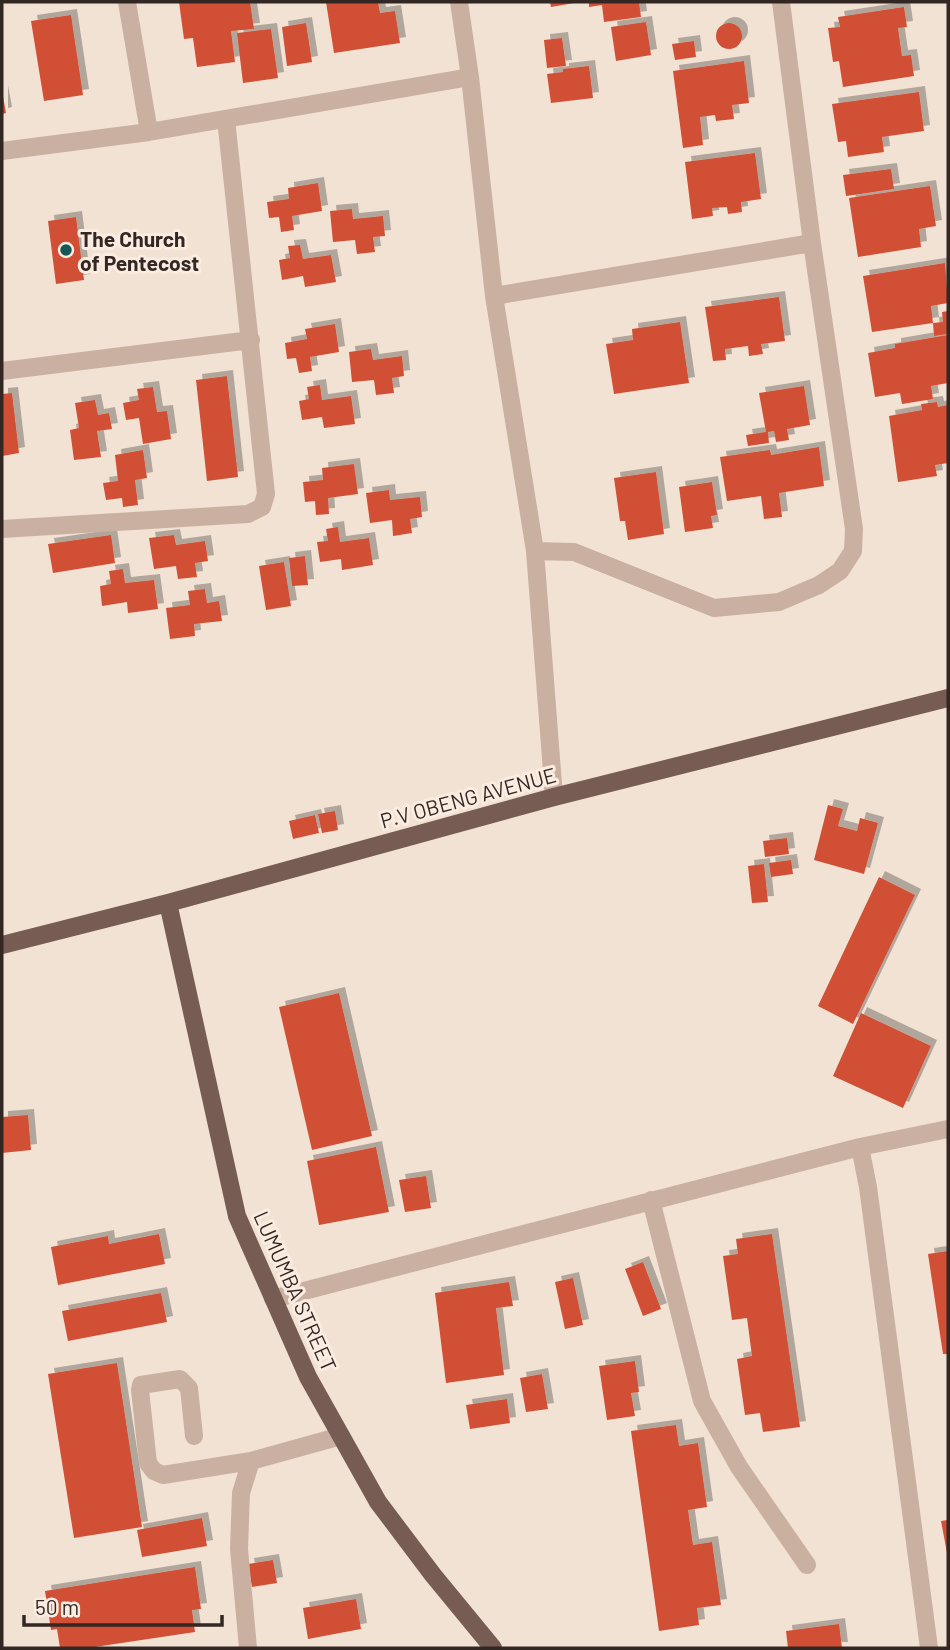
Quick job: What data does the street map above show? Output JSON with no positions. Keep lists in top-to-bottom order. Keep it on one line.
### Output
{"streets":{"main road":["P.V OBENG AVENUE","LUMUMBA STREET"]},"crossings":[["P.V OBENG AVENUE","LUMUMBA STREET"]],"places":["The Church of Pentecost"],"scale_bar":"50 m"}
